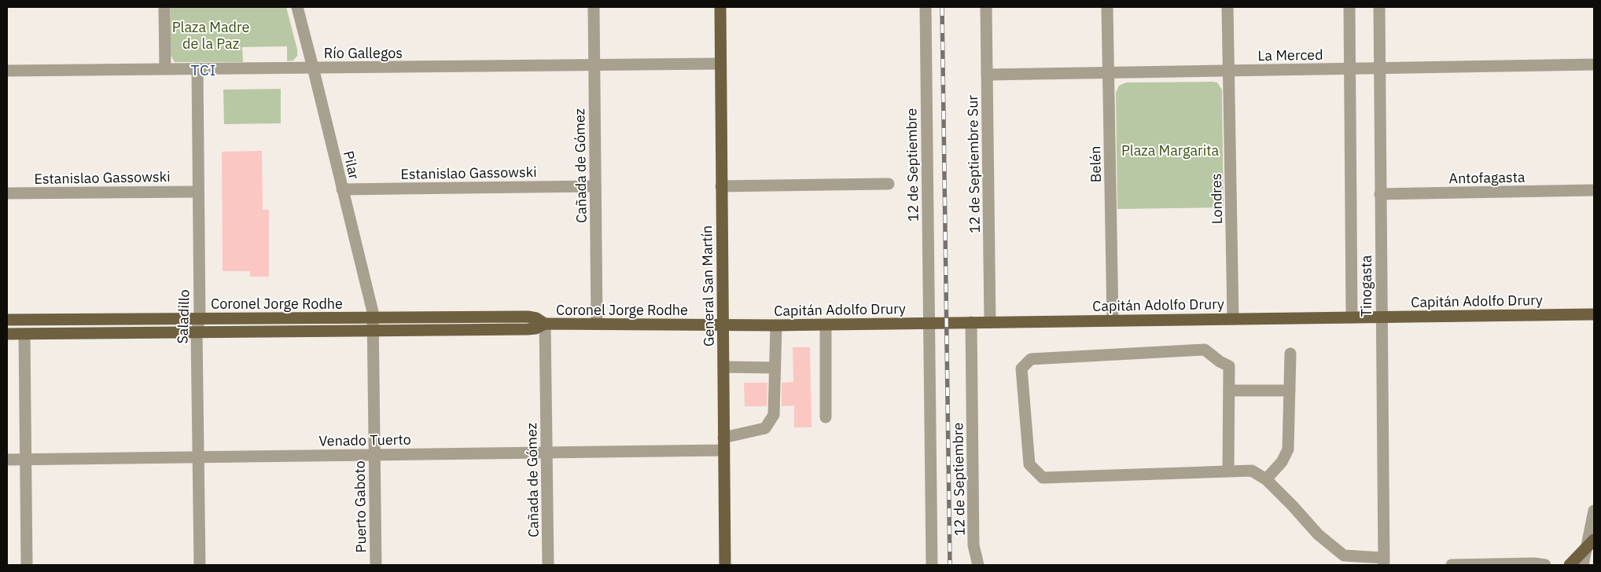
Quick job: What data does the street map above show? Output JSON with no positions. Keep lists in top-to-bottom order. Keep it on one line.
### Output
{"streets":{"main road":["General San Martín","Capitán Adolfo Drury","Coronel Jorge Rodhe"],"street":["Río Gallegos","La Merced","12 de Septiembre Sur","Belén","Pilar","12 de Septiembre","Cañada de Gómez","Estanislao Gassowski","Antofagasta","Londres","Tinogasta","Saladillo","Venado Tuerto","Puerto Gaboto"]},"crossings":[["Río Gallegos","Pilar"],["Río Gallegos","Cañada de Gómez"],["Río Gallegos","General San Martín"],["Río Gallegos","Saladillo"],["La Merced","12 de Septiembre Sur"],["La Merced","Belén"],["La Merced","Londres"],["La Merced","Tinogasta"],["12 de Septiembre Sur","Capitán Adolfo Drury"],["Belén","Capitán Adolfo Drury"],["Pilar","Estanislao Gassowski"],["Pilar","Coronel Jorge Rodhe"],["Pilar","Puerto Gaboto"],["12 de Septiembre","Capitán Adolfo Drury"],["Cañada de Gómez","Estanislao Gassowski"],["Cañada de Gómez","Coronel Jorge Rodhe"],["Cañada de Gómez","Venado Tuerto"],["Estanislao Gassowski","Saladillo"],["Antofagasta","Tinogasta"],["Londres","Capitán Adolfo Drury"],["General San Martín","Capitán Adolfo Drury"],["General San Martín","Coronel Jorge Rodhe"],["General San Martín","Venado Tuerto"],["Tinogasta","Capitán Adolfo Drury"],["Capitán Adolfo Drury","Coronel Jorge Rodhe"],["Coronel Jorge Rodhe","Saladillo"],["Coronel Jorge Rodhe","Puerto Gaboto"],["Saladillo","Venado Tuerto"],["Venado Tuerto","Puerto Gaboto"]],"districts":["TCI"],"parks":["Plaza Madre de la Paz","Plaza Margarita"]}
